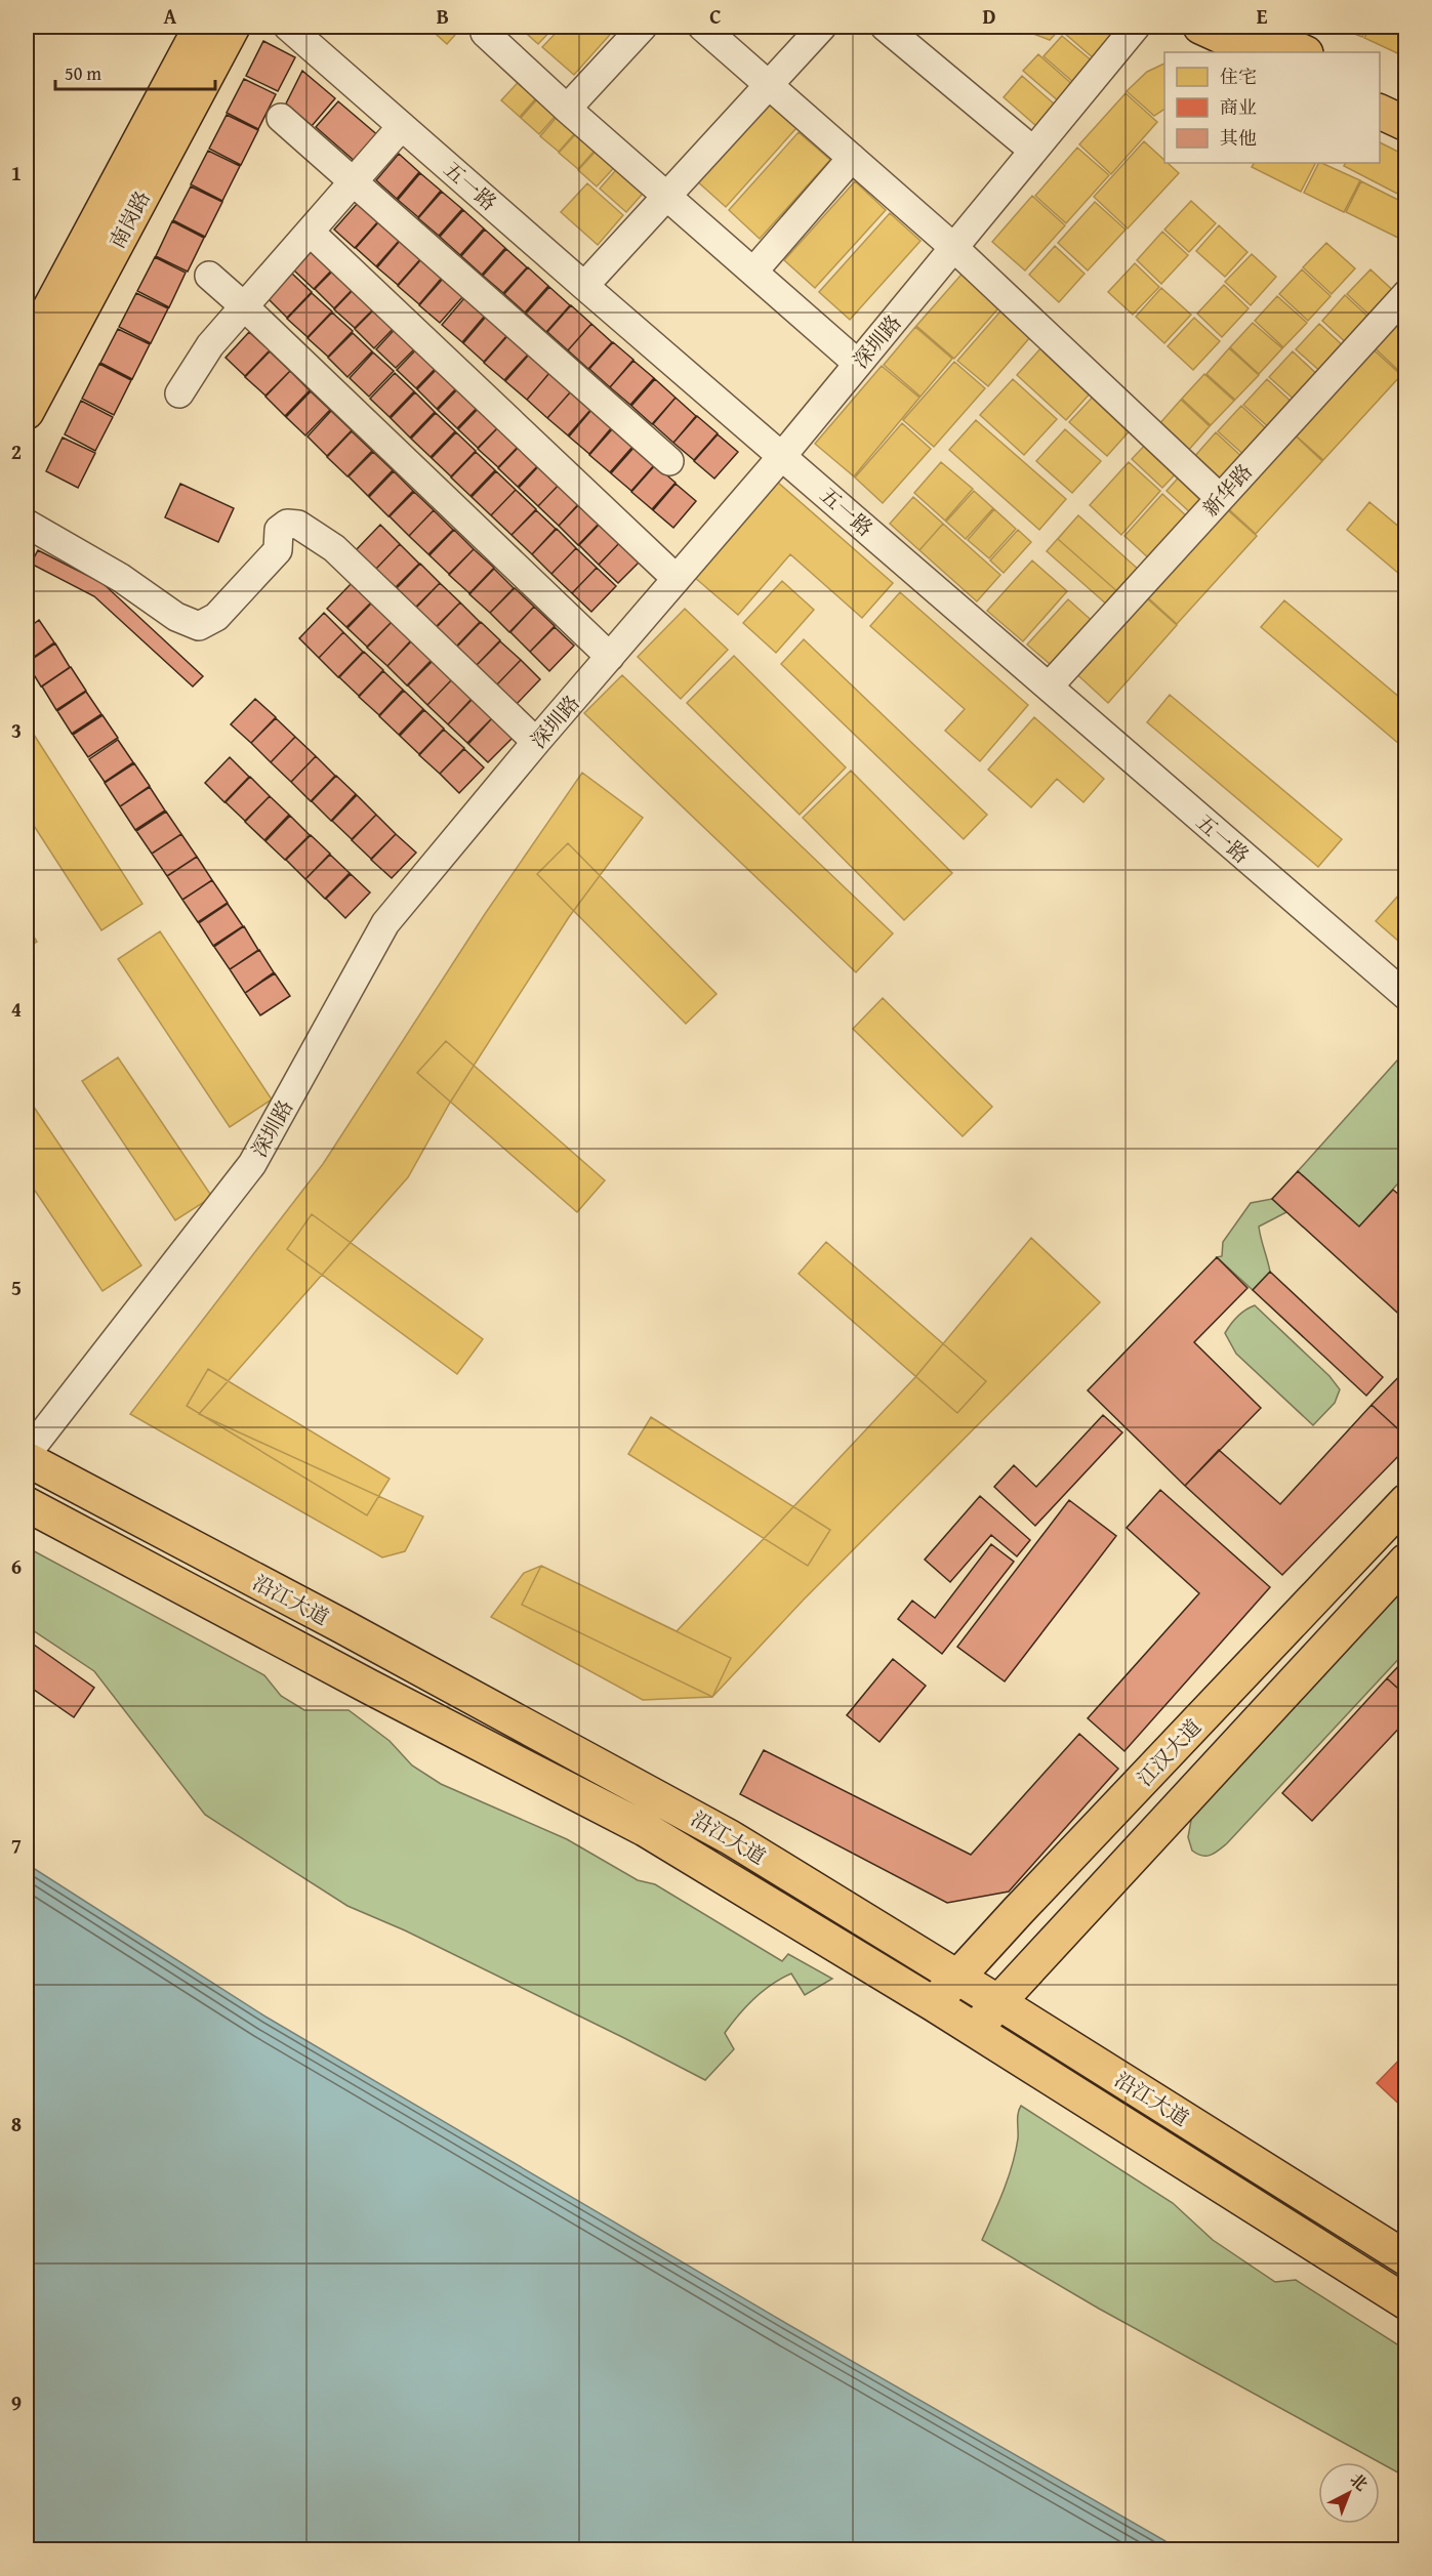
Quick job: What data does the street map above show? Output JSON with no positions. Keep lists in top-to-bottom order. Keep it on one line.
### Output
{"streets":{"main road":["南岗路","沿江大道","江汉大道"],"street":["五一路","深圳路","新华路"]},"crossings":[["五一路","深圳路"],["五一路","新华路"],["沿江大道","江汉大道"]],"legend":["住宅","商业","其他"],"scale_bar":"50 m","north":"top right","grid":{"columns":["A","B","C","D","E"],"rows":["1","2","3","4","5","6","7","8","9"]}}
